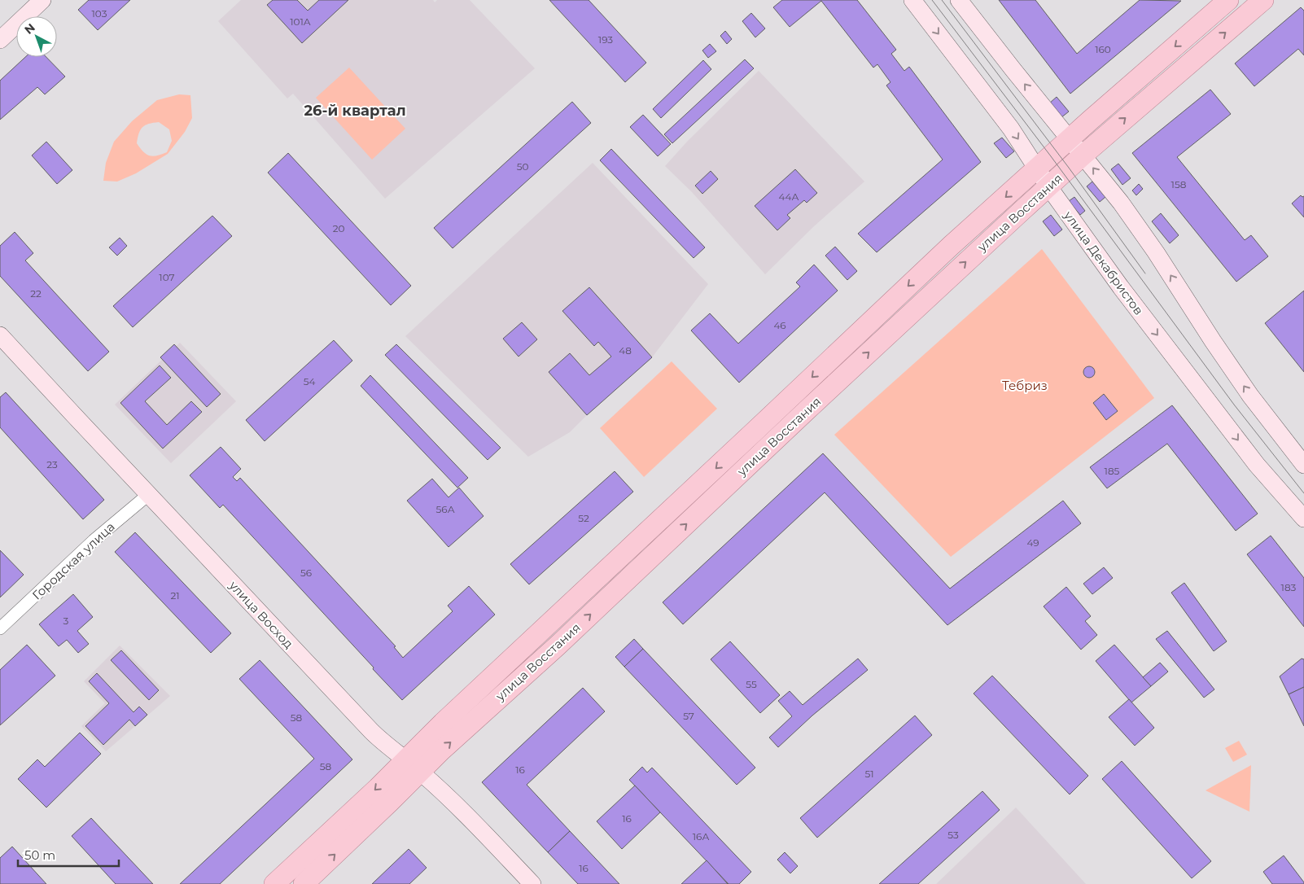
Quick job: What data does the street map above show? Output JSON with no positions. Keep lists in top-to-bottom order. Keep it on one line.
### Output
{"streets":{"main road":["улица Восстания","улица Декабристов","улица Восход"],"street":["Городская улица"]},"crossings":[["улица Восстания","улица Декабристов"],["улица Восстания","улица Восход"],["Городская улица","улица Восход"]],"districts":["26-й квартал"],"parks":["Тебриз"],"house_numbers":["103","101А","193","160","50","158","44А","20","107","22","46","48","54","23","185","56А","52","49","56","183","21","3","55","57","58","58","16","51","16","53","16А","16"],"scale_bar":"50 m","north":"top left"}
